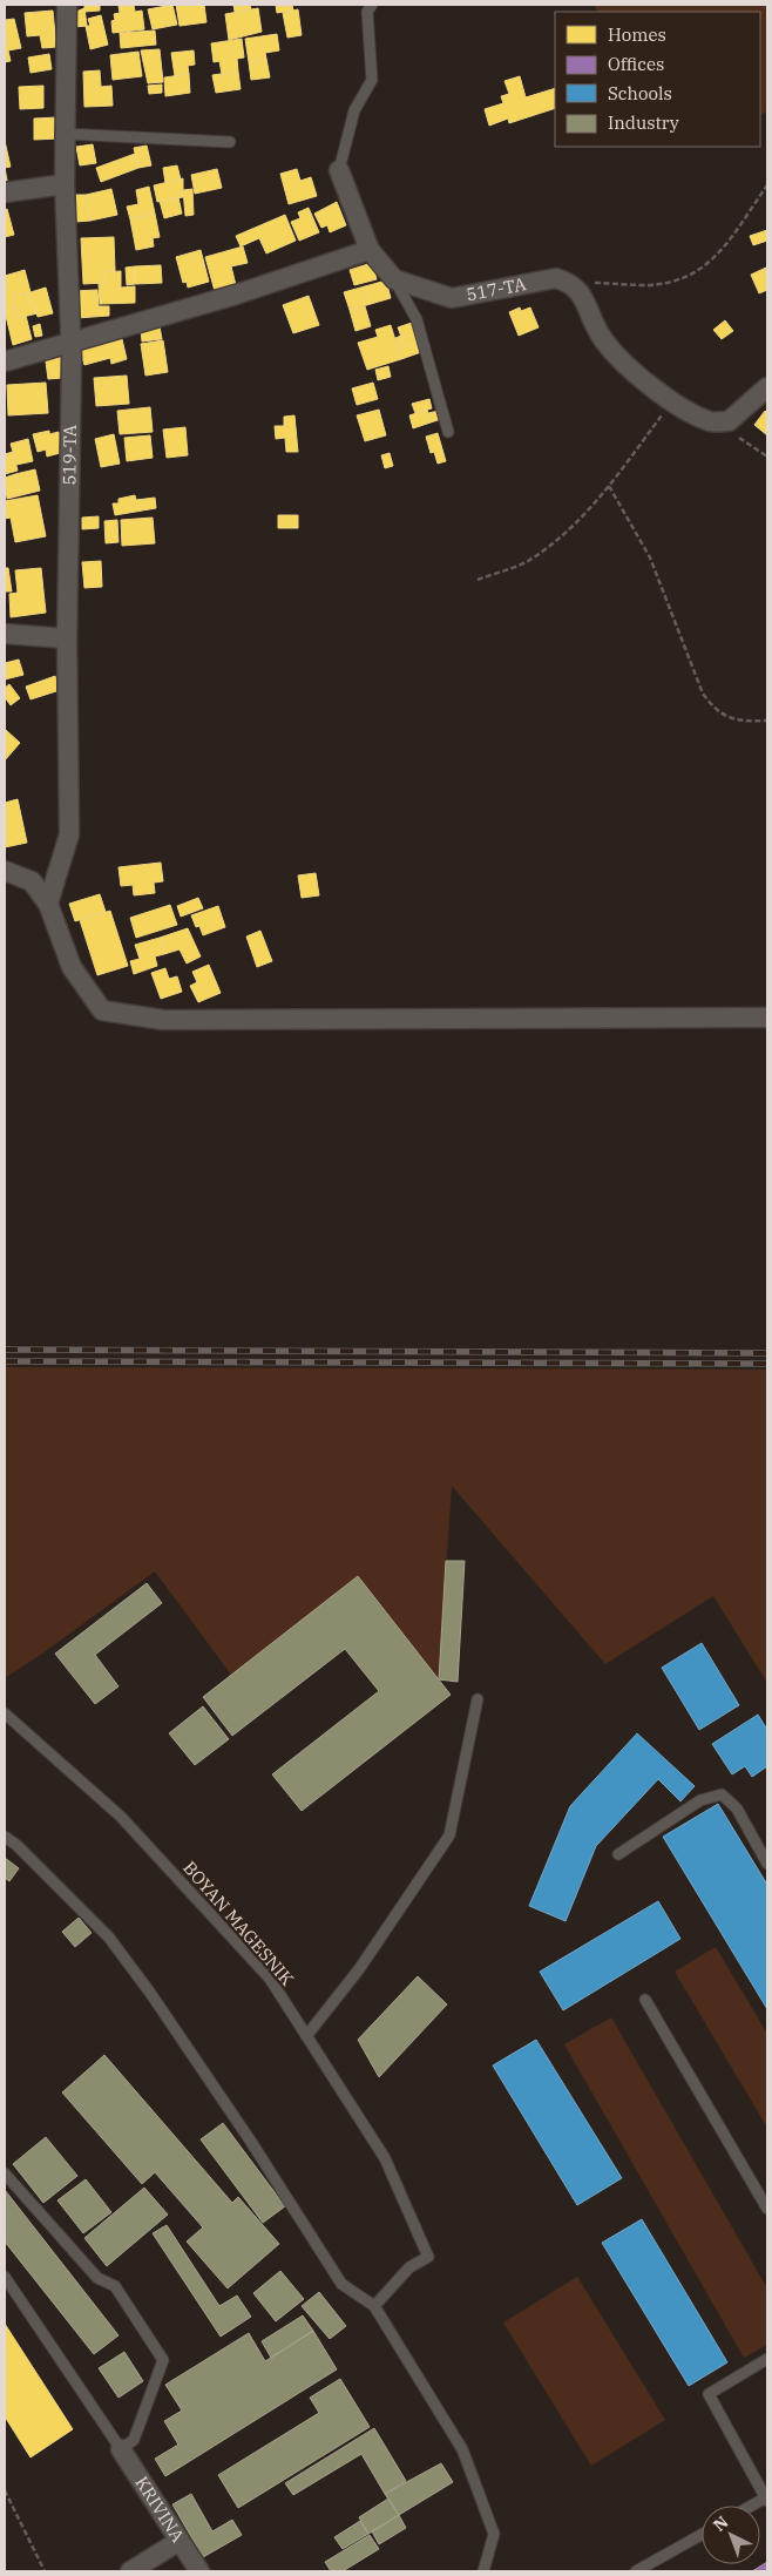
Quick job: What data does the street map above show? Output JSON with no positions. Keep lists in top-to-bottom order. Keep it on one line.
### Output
{"streets":{"street":["517-ТА","519-ТА","KRIVINA"],"lane":["BOYAN MAGESNIK"]},"legend":["Homes","Offices","Schools","Industry"],"north":"top left"}
